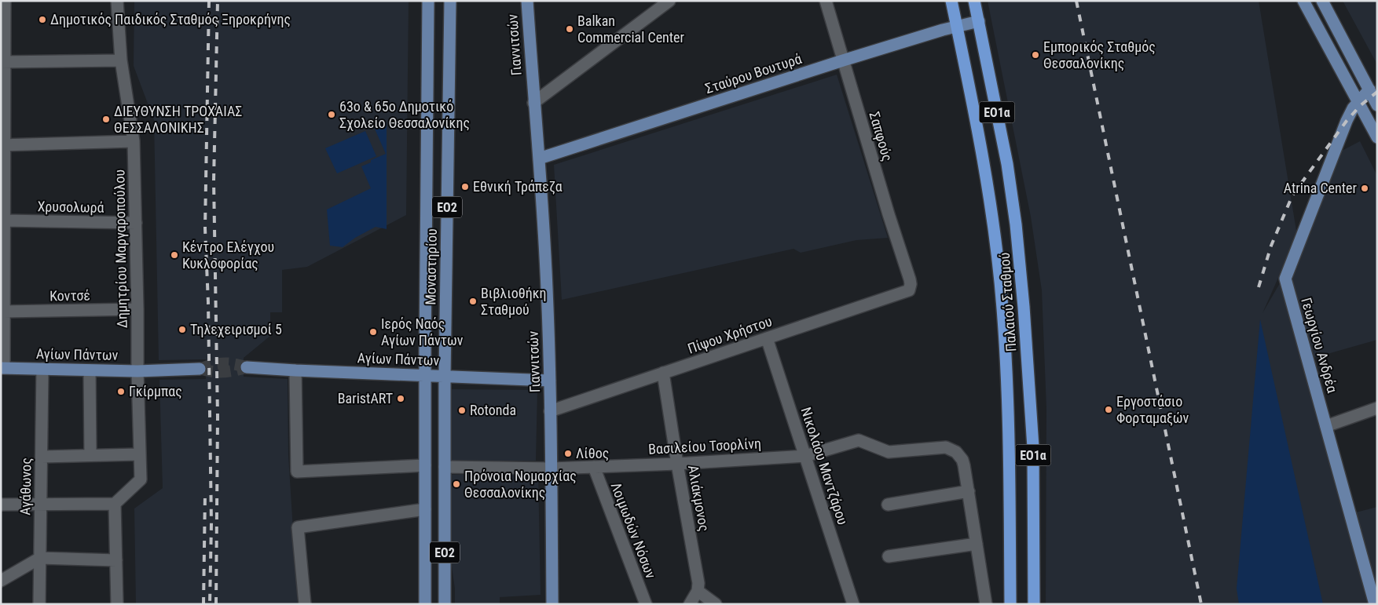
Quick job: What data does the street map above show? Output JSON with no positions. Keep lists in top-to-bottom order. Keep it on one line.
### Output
{"streets":{"highway":["ΕΟ1α","Παλαιού Σταθμού"],"main road":["Γιαννιτσών","Σταύρου Βουτυρά","ΕΟ2","Μοναστηρίου","Γεωργίου Ανδρέα","Αγίων Πάντων"],"street":["Σαπφούς","Χρυσολωρά","Δημητρίου Μαργαροπούλου","Κοντσέ","Πίψου Χρήστου","Βασιλείου Τσορλίνη","Νικολάου Μαντζάρου","Αγάθωνος","Αλιάκμονος","Λοιμωδών Νόσων"]},"crossings":[["Γιαννιτσών","Σταύρου Βουτυρά"],["Γιαννιτσών","Πίψου Χρήστου"],["Γιαννιτσών","Αγίων Πάντων"],["Γιαννιτσών","Βασιλείου Τσορλίνη"],["Σταύρου Βουτυρά","Σαπφούς"],["Σταύρου Βουτυρά","Παλαιού Σταθμού"],["Σαπφούς","Πίψου Χρήστου"],["Χρυσολωρά","Δημητρίου Μαργαροπούλου"],["Δημητρίου Μαργαροπούλου","Κοντσέ"],["Δημητρίου Μαργαροπούλου","Αγίων Πάντων"],["Μοναστηρίου","Αγίων Πάντων"],["Μοναστηρίου","Βασιλείου Τσορλίνη"],["Πίψου Χρήστου","Νικολάου Μαντζάρου"],["Πίψου Χρήστου","Αλιάκμονος"],["Αγίων Πάντων","Αγάθωνος"],["Βασιλείου Τσορλίνη","Νικολάου Μαντζάρου"],["Βασιλείου Τσορλίνη","Αλιάκμονος"],["Βασιλείου Τσορλίνη","Λοιμωδών Νόσων"]],"places":["Δημοτικός Παιδικός Σταθμός Ξηροκρήνης","Balkan Commercial Center","Εμπορικός Σταθμός Θεσσαλονίκης","63ο & 65o Δημοτικό Σχολείο Θεσσαλονίκης","ΔΙΕΥΘΥΝΣΗ ΤΡΟΧΑΙΑΣ ΘΕΣΣΑΛΟΝΙΚΗΣ","Εθνική Τράπεζα","Atrina Center","Κέντρο Ελέγχου Κυκλοφορίας","Βιβλιοθήκη Σταθμού","Τηλεχειρισμοί 5","Ιερός Ναός Αγίων Πάντων","Γκίρμπας","BaristART","Εργοστάσιο Φορταμαξών","Rotonda","Λίθος","Πρόνοια Νομαρχίας Θεσσαλονίκης"]}
